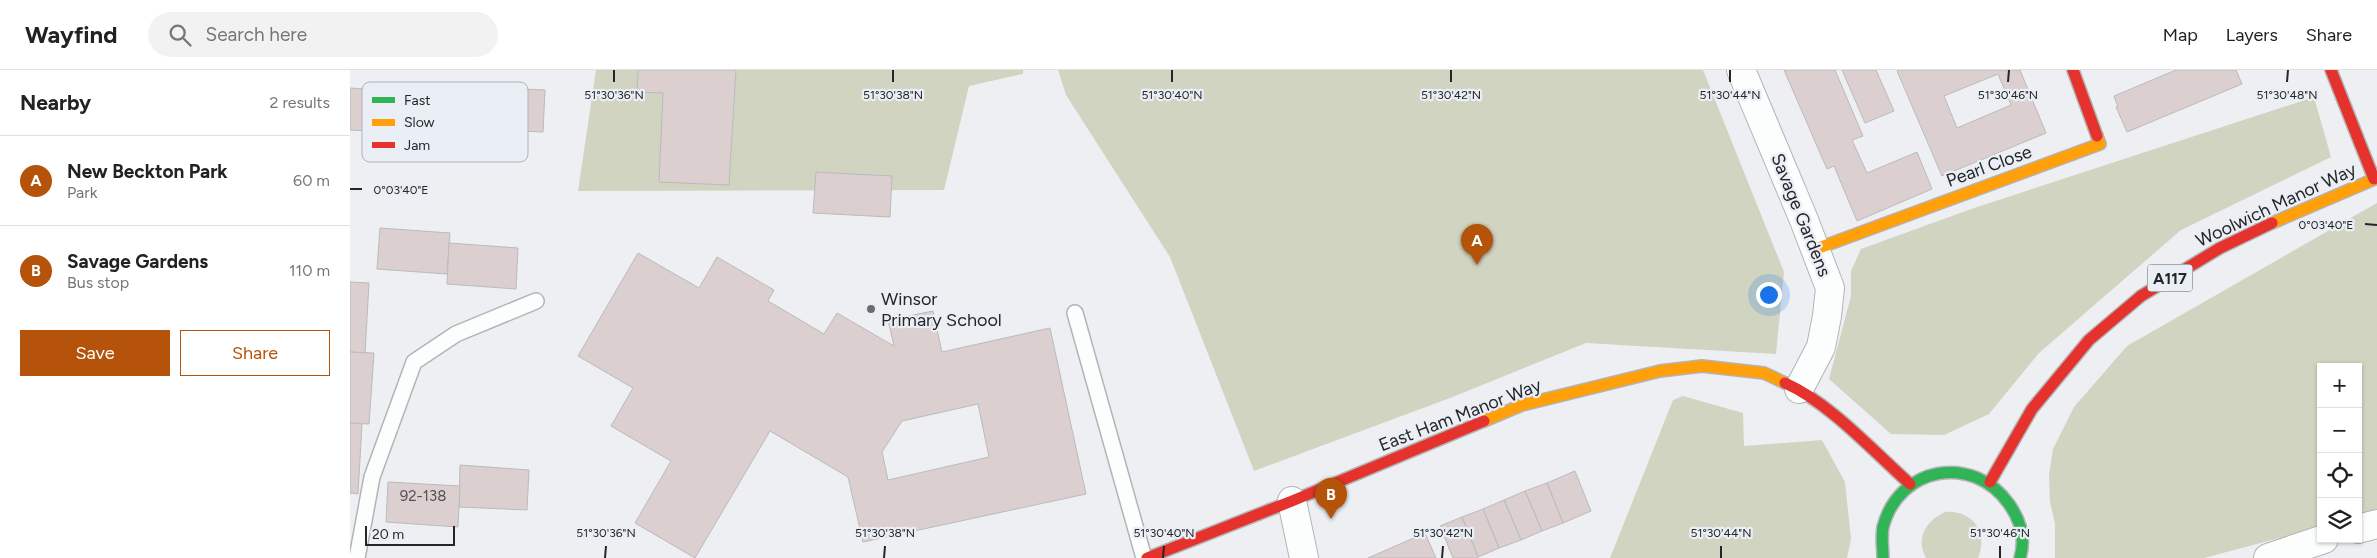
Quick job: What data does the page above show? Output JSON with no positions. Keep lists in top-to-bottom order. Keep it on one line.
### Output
{"streets":{"street":["Pearl Close","Woolwich Manor Way","Savage Gardens","A117","East Ham Manor Way"]},"crossings":[["Pearl Close","Savage Gardens"],["Savage Gardens","East Ham Manor Way"]],"places":["Winsor Primary School"],"house_numbers":["92-138"],"legend":["Fast","Slow","Jam"],"scale_bar":"20 m","page":{"header":"Wayfind","search":"Search here","nav":["Map","Layers","Share"],"heading":["Nearby","2 results"],"list":[{"mark":"A","name":"New Beckton Park","note":"Park","value":"60 m"},{"mark":"B","name":"Savage Gardens","note":"Bus stop","value":"110 m"}],"pins":["A","B"],"buttons":["Save","Share"],"map_buttons":["+","−"],"scale":"20 m"},"coordinates":["51°30'36\"N","51°30'38\"N","51°30'40\"N","51°30'42\"N","51°30'44\"N","51°30'46\"N","51°30'48\"N","0°03'40\"E"]}
